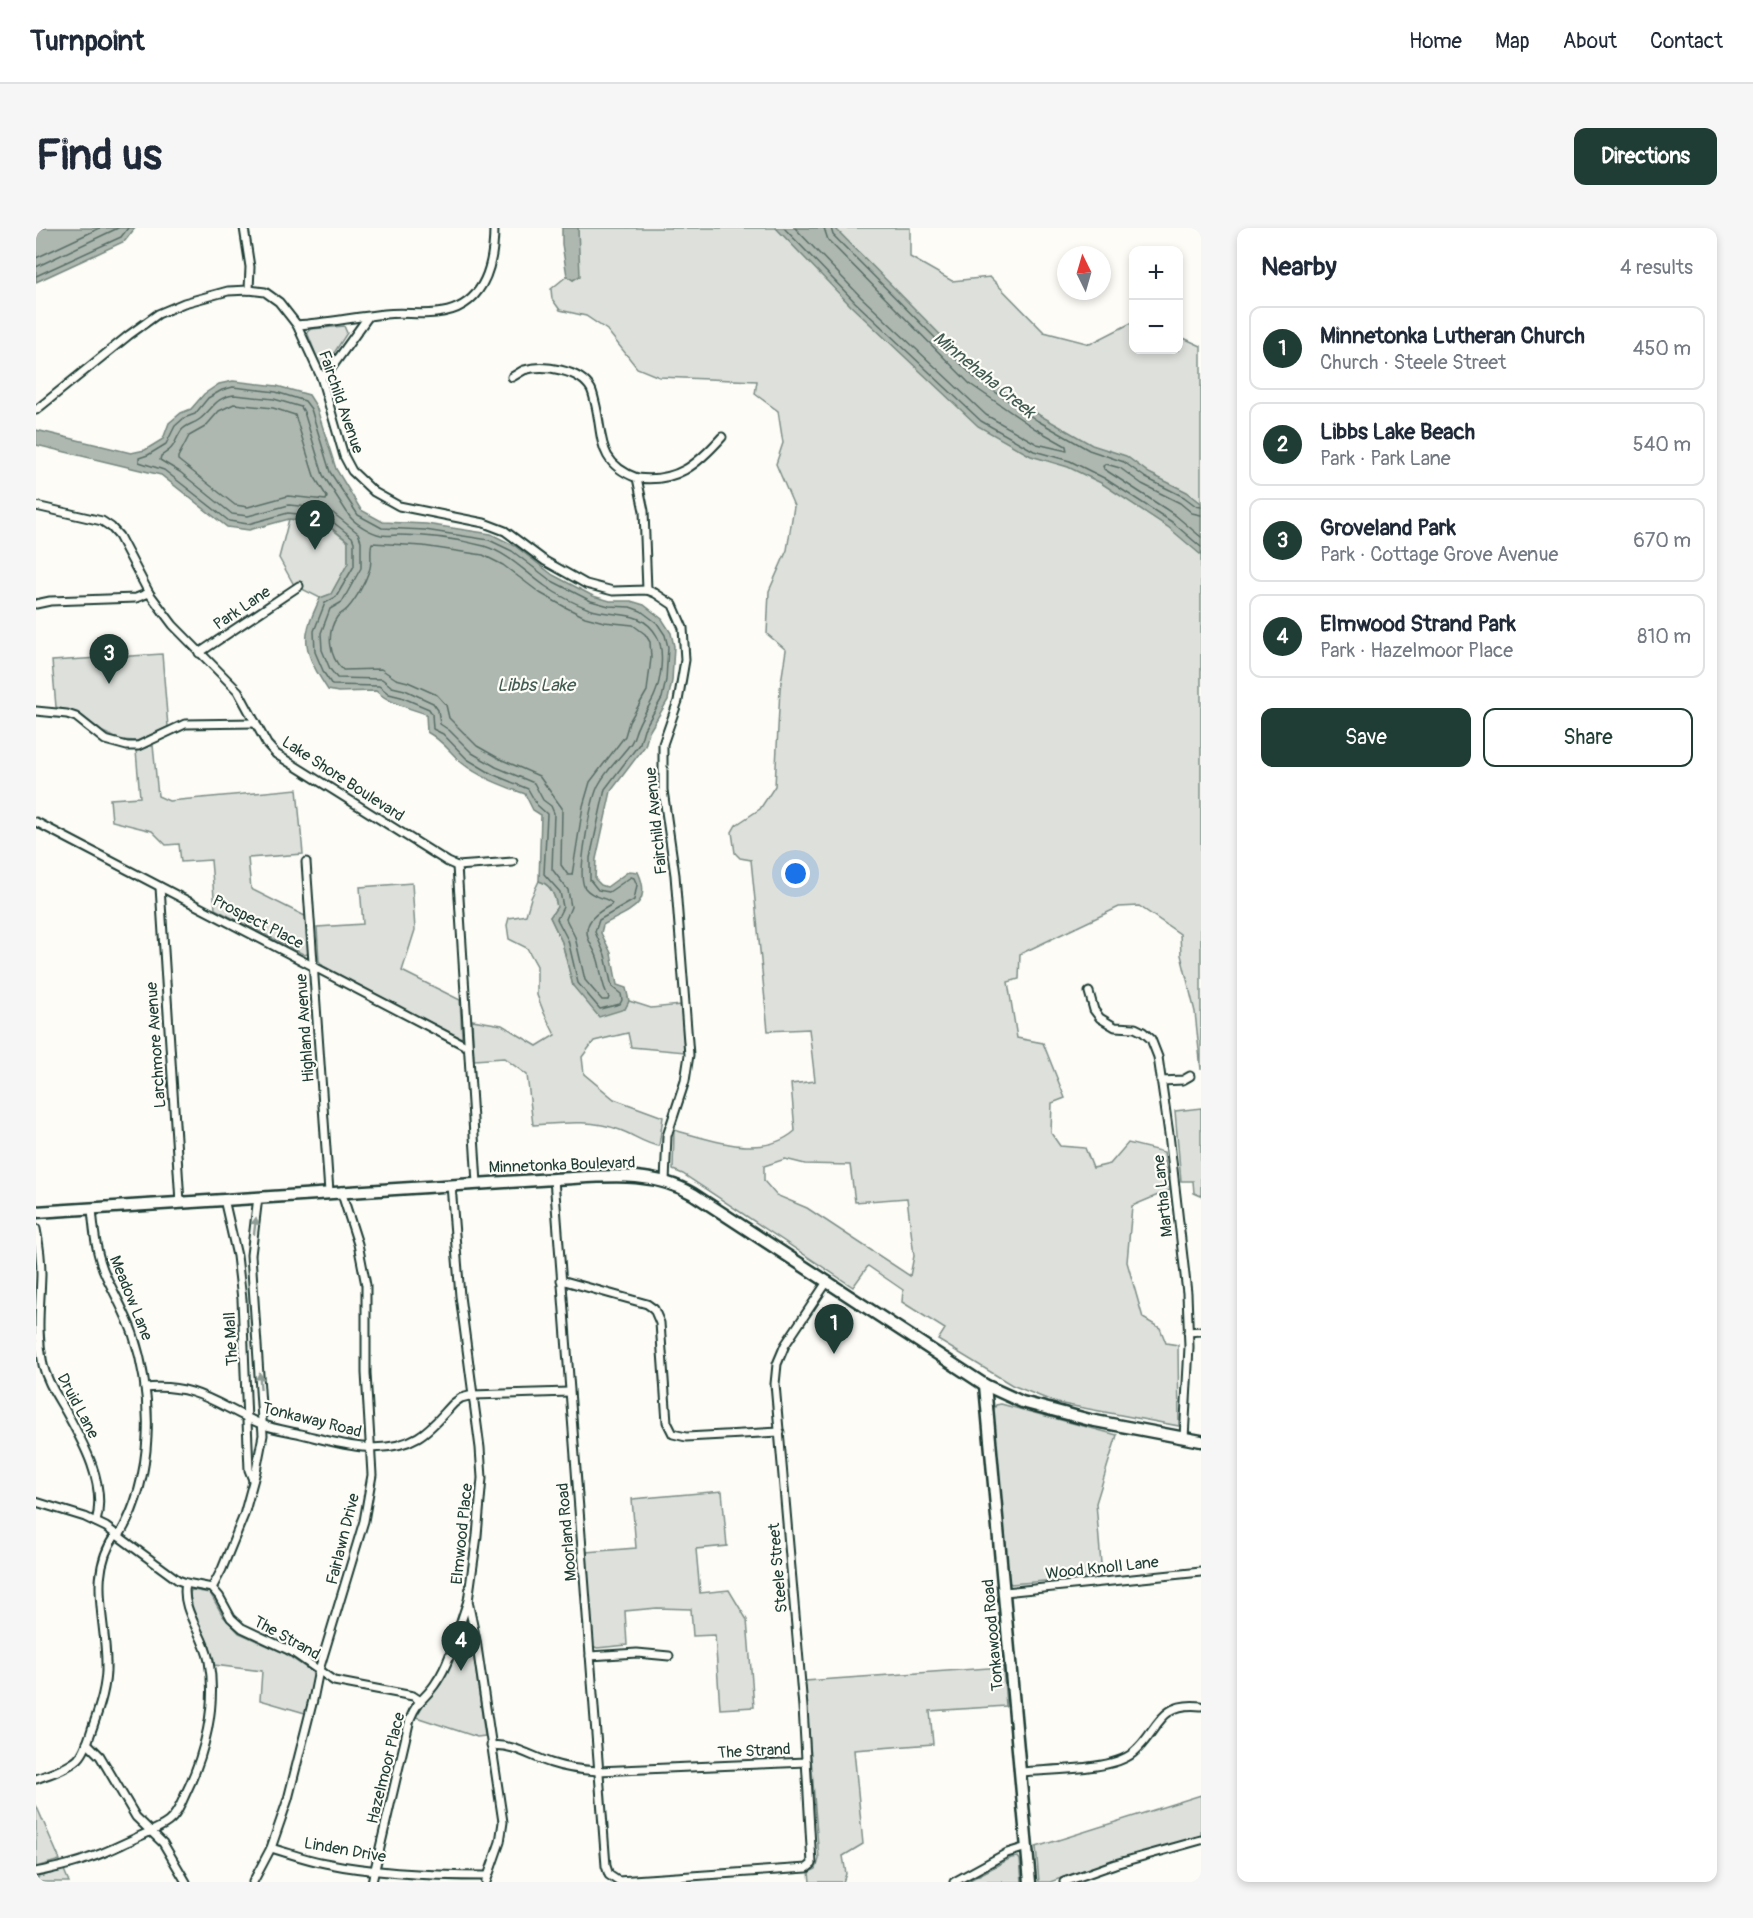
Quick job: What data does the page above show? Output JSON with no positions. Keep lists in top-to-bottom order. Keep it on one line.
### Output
{"streets":{"main road":["Minnetonka Boulevard","Tonkawood Road"],"street":["Fairchild Avenue","Park Lane","Lake Shore Boulevard","Prospect Place","Highland Avenue","Larchmore Avenue","Martha Lane","Meadow Lane","The Mall","Druid Lane","Tonkaway Road","Moorland Road","Elmwood Place","Fairlawn Drive","Steele Street","Wood Knoll Lane","The Strand","Hazelmoor Place","Linden Drive"]},"crossings":[["Fairchild Avenue","Minnetonka Boulevard"],["Park Lane","Lake Shore Boulevard"],["Prospect Place","Highland Avenue"],["Prospect Place","Larchmore Avenue"],["Highland Avenue","Minnetonka Boulevard"],["Larchmore Avenue","Minnetonka Boulevard"],["Minnetonka Boulevard","Martha Lane"],["Minnetonka Boulevard","Meadow Lane"],["Minnetonka Boulevard","The Mall"],["Minnetonka Boulevard","Moorland Road"],["Minnetonka Boulevard","Elmwood Place"],["Minnetonka Boulevard","Fairlawn Drive"],["Minnetonka Boulevard","Steele Street"],["Minnetonka Boulevard","Tonkawood Road"],["Meadow Lane","Tonkaway Road"],["The Mall","Tonkaway Road"],["The Mall","The Strand"],["Tonkaway Road","Moorland Road"],["Tonkaway Road","Elmwood Place"],["Tonkaway Road","Fairlawn Drive"],["Moorland Road","Steele Street"],["Moorland Road","The Strand"],["Elmwood Place","The Strand"],["Elmwood Place","Hazelmoor Place"],["Elmwood Place","Linden Drive"],["Fairlawn Drive","The Strand"],["Fairlawn Drive","Linden Drive"],["Steele Street","The Strand"],["Wood Knoll Lane","Tonkawood Road"],["The Strand","Hazelmoor Place"],["Hazelmoor Place","Linden Drive"]],"water":["Minnehaha Creek","Libbs Lake"],"north":"top","page":{"header":"Turnpoint","nav":["Home","Map","About","Contact"],"buttons":["Directions",["Save","Share"]],"title":"Find us","heading":["Nearby","4 results"],"map_buttons":["+","−"],"list":[{"mark":"1","name":"Minnetonka Lutheran Church","note":"Church · Steele Street","value":"450 m"},{"mark":"2","name":"Libbs Lake Beach","note":"Park · Park Lane","value":"540 m"},{"mark":"3","name":"Groveland Park","note":"Park · Cottage Grove Avenue","value":"670 m"},{"mark":"4","name":"Elmwood Strand Park","note":"Park · Hazelmoor Place","value":"810 m"}],"pins":["2","3","1","4"]}}
